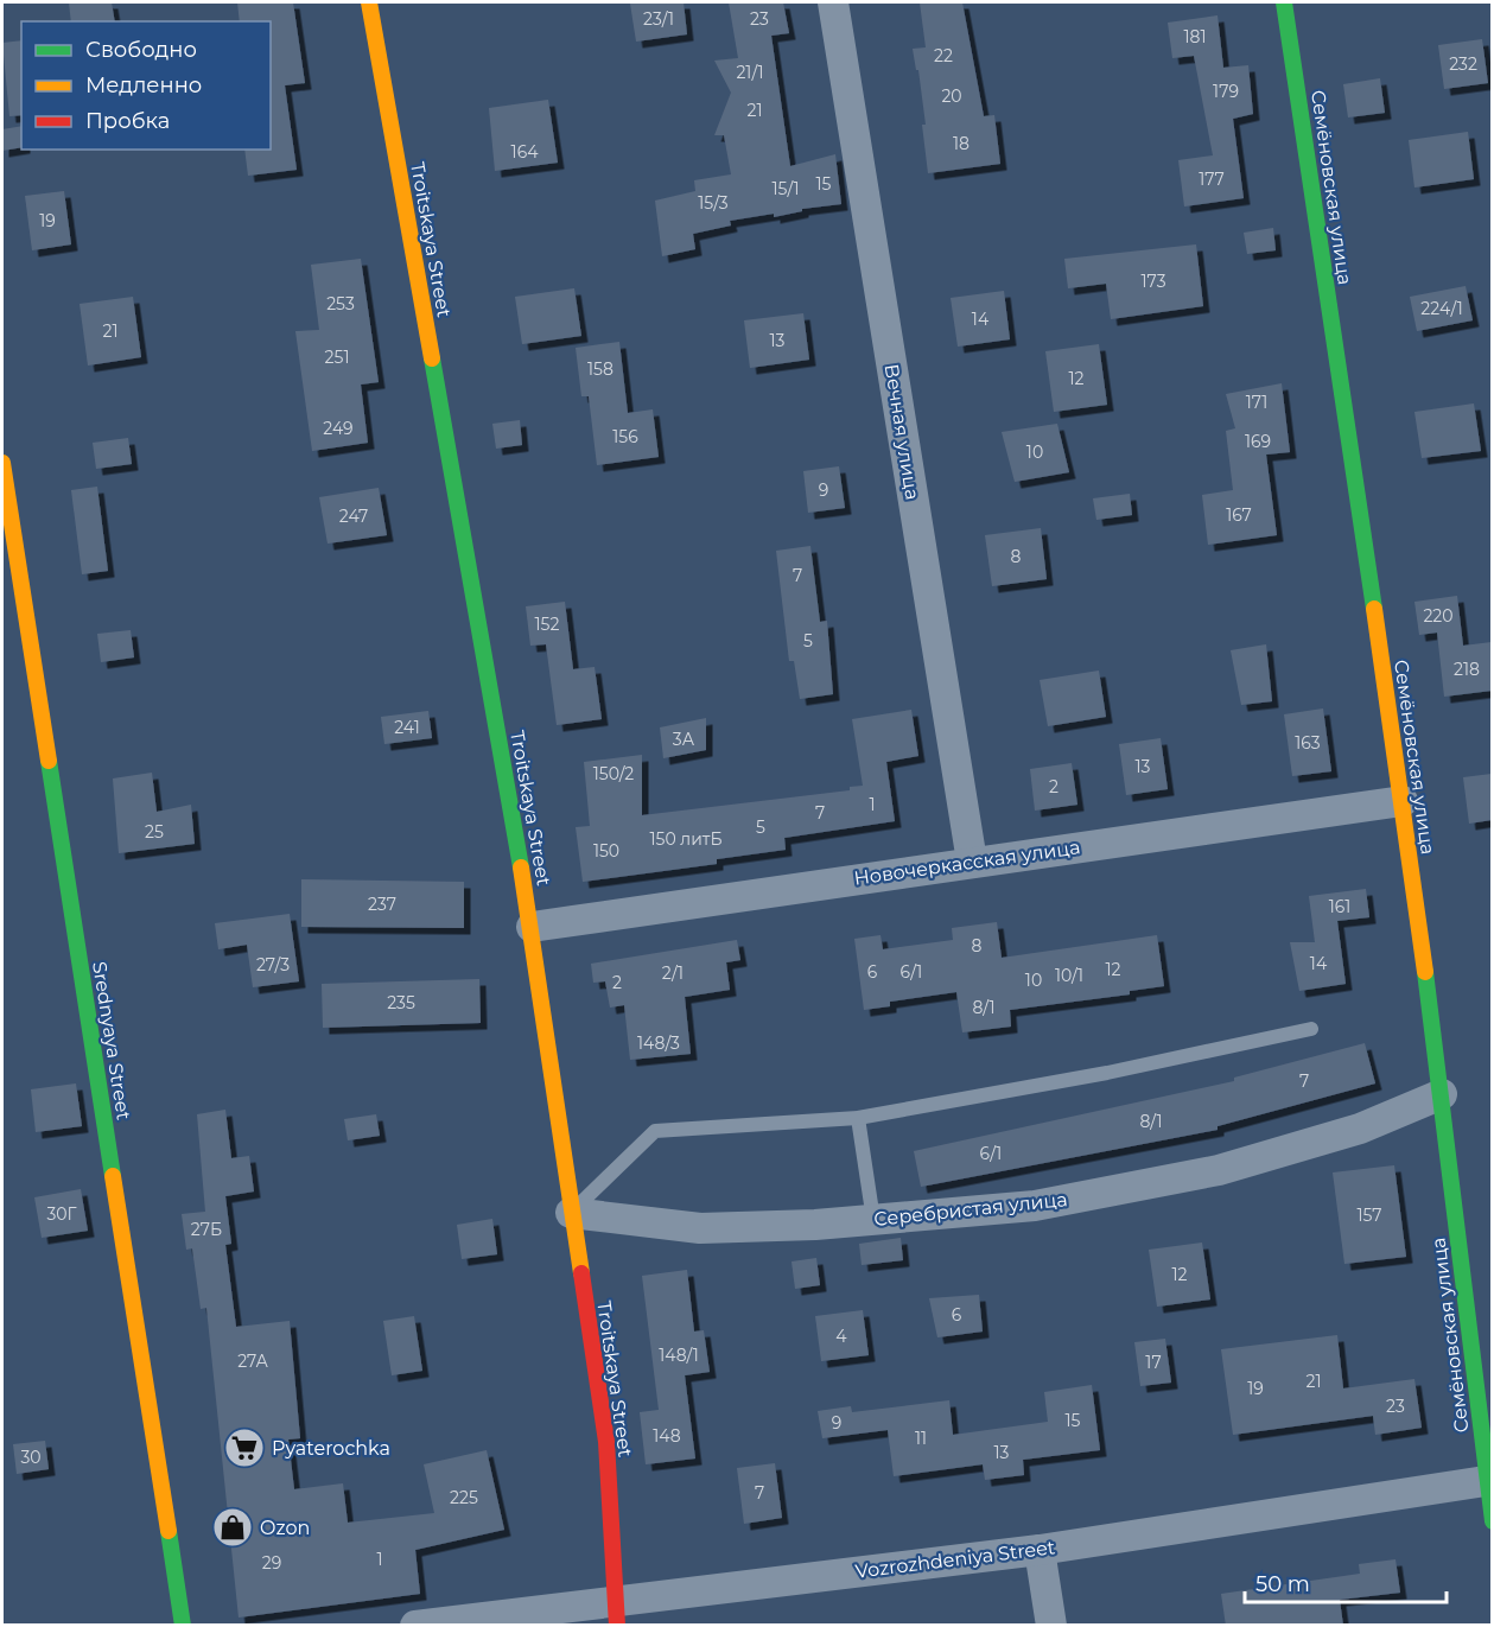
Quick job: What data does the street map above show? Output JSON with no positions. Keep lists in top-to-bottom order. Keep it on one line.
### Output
{"streets":{"street":["Семёновская улица","Troitskaya Street","Вечная улица","Новочеркасская улица","Srednyaya Street","Серебристая улица","Vozrozhdeniya Street"]},"crossings":[["Семёновская улица","Новочеркасская улица"],["Семёновская улица","Серебристая улица"],["Семёновская улица","Vozrozhdeniya Street"],["Troitskaya Street","Новочеркасская улица"],["Troitskaya Street","Серебристая улица"],["Troitskaya Street","Vozrozhdeniya Street"],["Вечная улица","Новочеркасская улица"]],"places":{"supermarket":["Pyaterochka"],"shop":["Ozon"]},"house_numbers":["23/1","23","181","22","232","21/1","179","20","21","18","164","177","15","15/1","15/3","19","173","253","224/1","14","21","13","251","158","12","171","249","156","169","10","9","167","247","8","7","220","152","5","218","241","3А","163","13","150/2","2","1","7","5","25","150 литБ","150","237","161","8","14","27/3","12","6","6/1","2/1","10/1","10","2","235","8/1","148/3","7","8/1","6/1","30Г","157","27Б","12","6","4","148/1","27А","17","21","19","23","15","9","148","11","13","30","7","225","1","29"],"legend":["Свободно","Медленно","Пробка"],"scale_bar":"50 m"}
